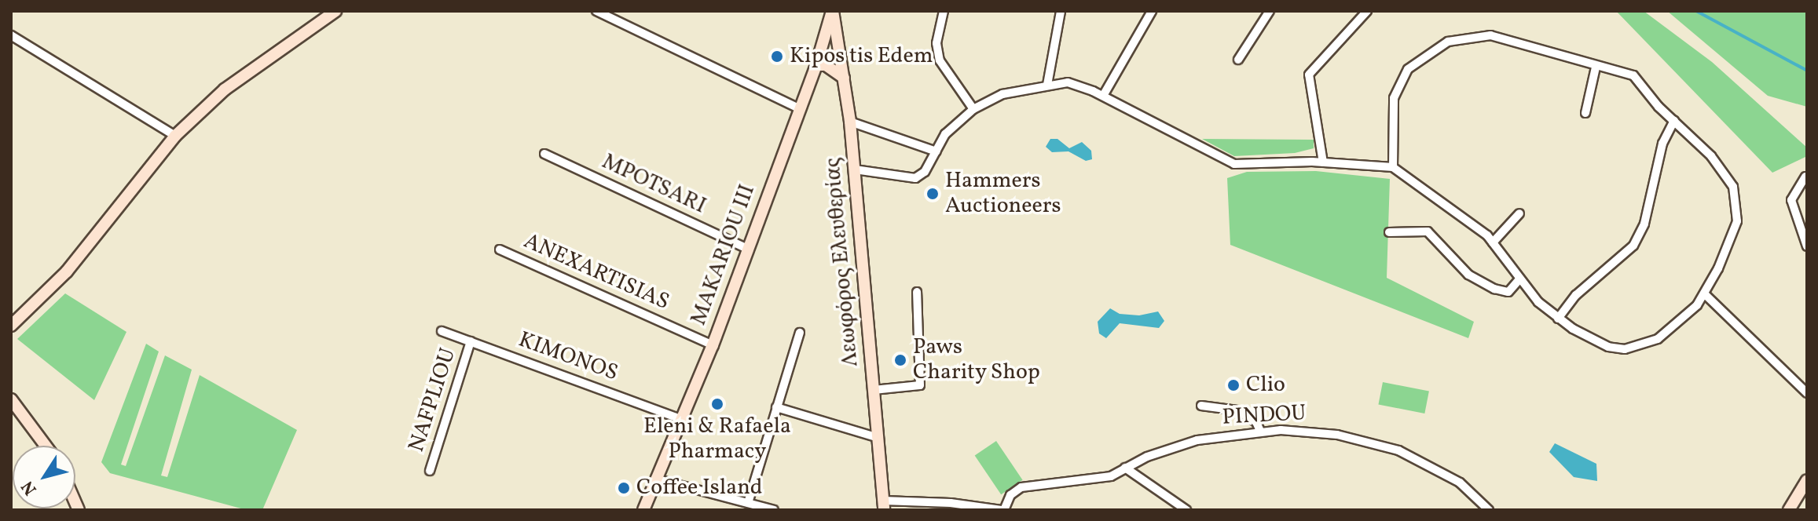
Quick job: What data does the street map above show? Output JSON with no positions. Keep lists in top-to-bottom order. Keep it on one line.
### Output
{"streets":{"main road":["MAKARIOU III","Λεωφόρος Ελευθερίας"],"street":["MPOTSARI","ANEXARTISIAS","KIMONOS","NAFPLIOU","PINDOU"]},"crossings":[["MPOTSARI","MAKARIOU III"],["MAKARIOU III","Λεωφόρος Ελευθερίας"],["MAKARIOU III","ANEXARTISIAS"],["MAKARIOU III","KIMONOS"],["KIMONOS","NAFPLIOU"]],"places":["Kipos tis Edem","Hammers Auctioneers","Paws Charity Shop","Clio","Eleni & Rafaela Pharmacy","Coffee Island"],"north":"bottom left"}
